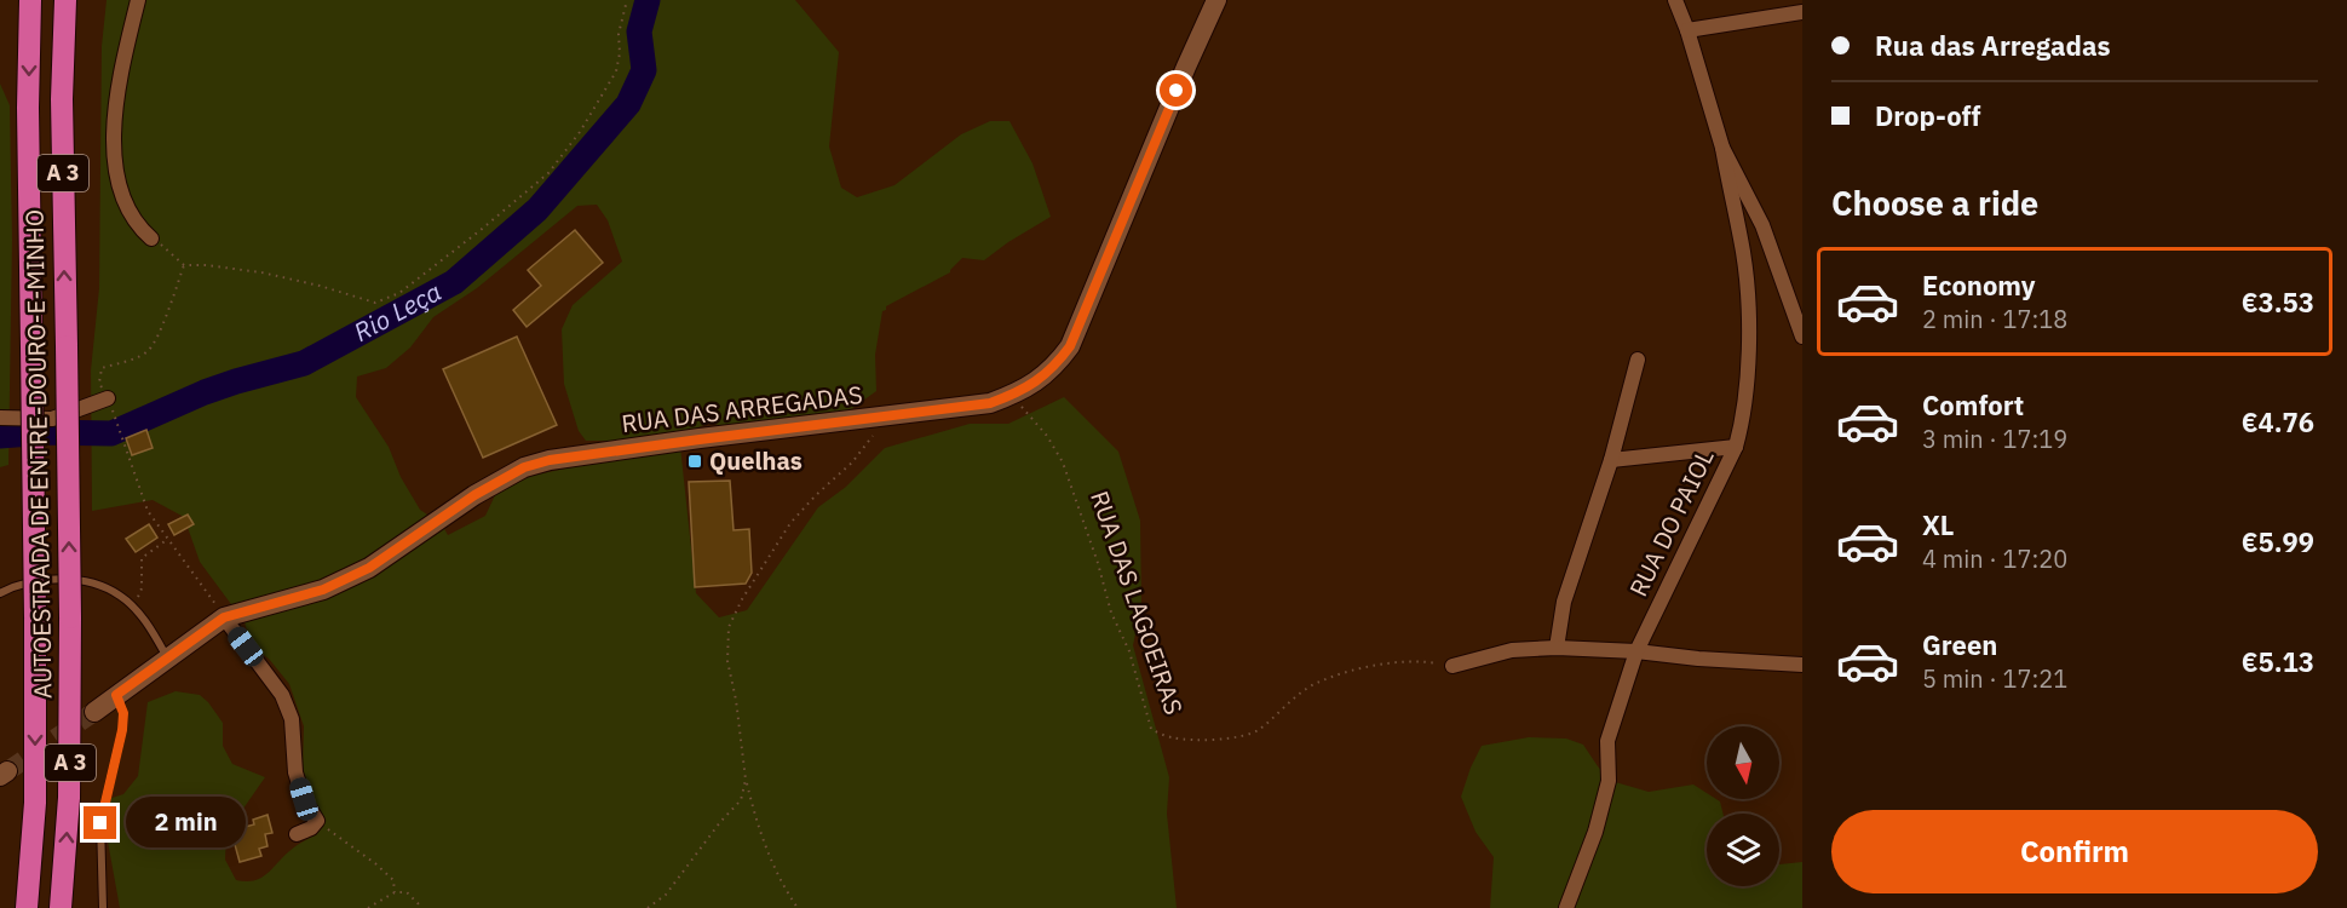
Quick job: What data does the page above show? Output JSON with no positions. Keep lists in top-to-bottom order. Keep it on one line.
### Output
{"streets":{"highway":["A 3","AUTOESTRADA DE ENTRE-DOURO-E-MINHO"],"street":["RUA DAS ARREGADAS","RUA DO PAIOL"],"path":["RUA DAS LAGOEIRAS"]},"crossings":[["RUA DAS ARREGADAS","RUA DAS LAGOEIRAS"]],"water":["Rio Leça"],"places":{"transit":["Quelhas"]},"north":"bottom","page":{"banner":["Rua das Arregadas","Drop-off"],"heading":"Choose a ride","list":[{"name":"Economy","note":"2 min · 17:18","value":"€3.53"},{"name":"Comfort","note":"3 min · 17:19","value":"€4.76"},{"name":"XL","note":"4 min · 17:20","value":"€5.99"},{"name":"Green","note":"5 min · 17:21","value":"€5.13"}],"buttons":"Confirm","bubble":"2 min"}}
